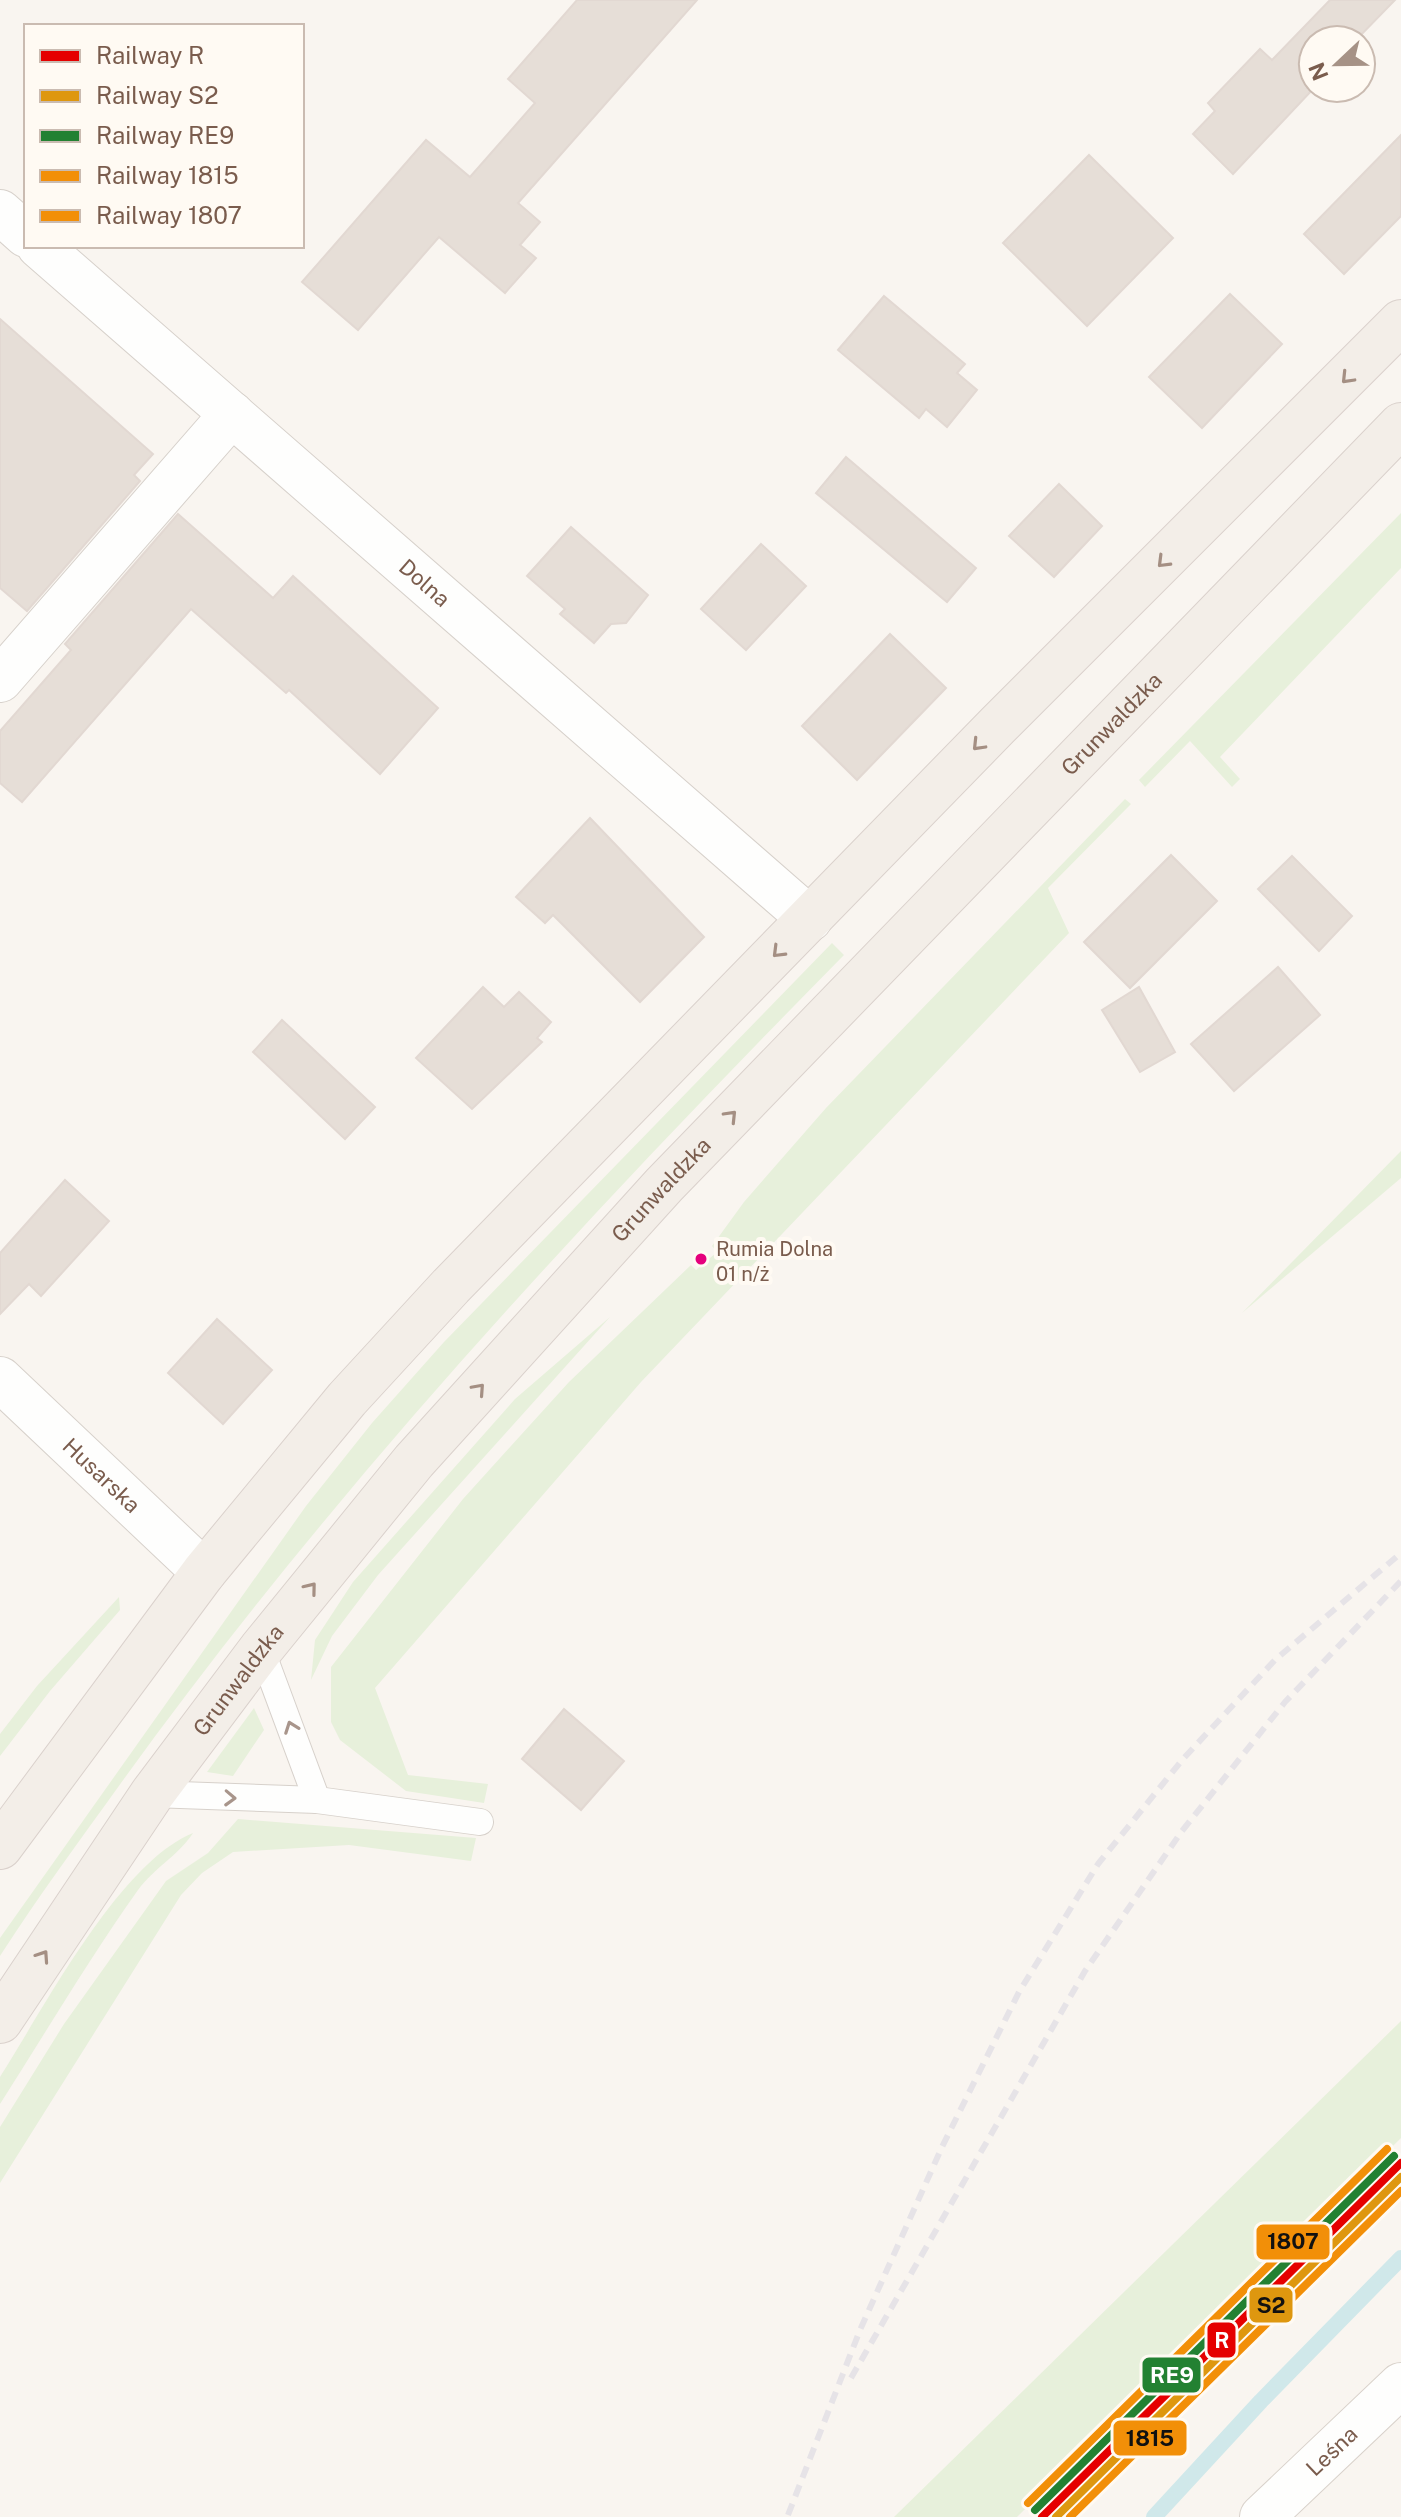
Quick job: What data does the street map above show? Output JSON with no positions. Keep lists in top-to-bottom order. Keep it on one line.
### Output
{"streets":{"main road":["Grunwaldzka"],"street":["Dolna","Husarska","Leśna"]},"places":["Rumia Dolna 01 n/ż"],"lines":["rail line 1807","rail line RE9","rail line R","rail line S2","rail line 1815"],"legend":["Railway R","Railway S2","Railway RE9","Railway 1815","Railway 1807"],"north":"left"}
